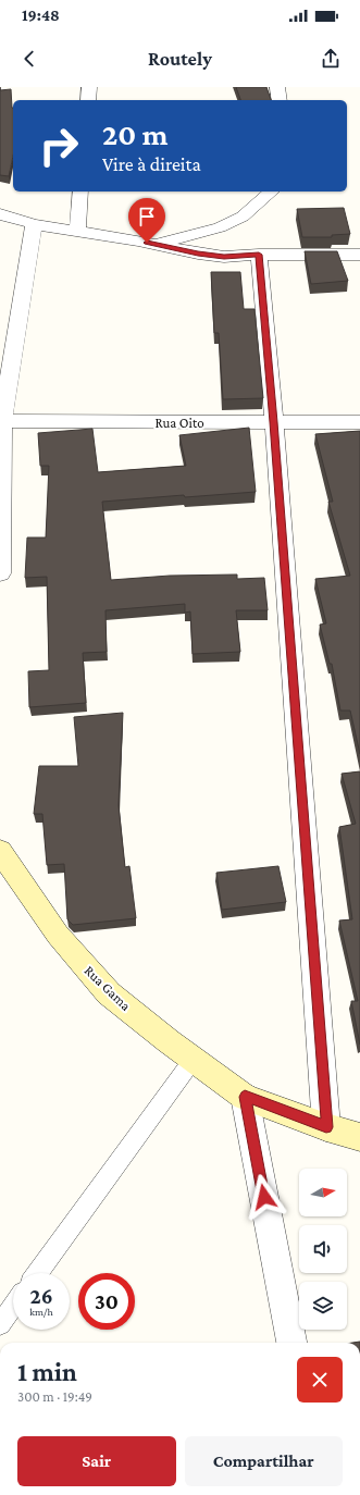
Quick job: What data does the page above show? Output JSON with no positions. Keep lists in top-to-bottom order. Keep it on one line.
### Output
{"streets":{"street":["Rua Oito","Rua Gama"]},"north":"right","page":{"status":"19:48","header":"Routely","turn":["20 m","Vire à direita"],"speed":"26 km/h","limit":"30","heading":["1 min","300 m · 19:49"],"buttons":["Sair","Compartilhar"]}}
